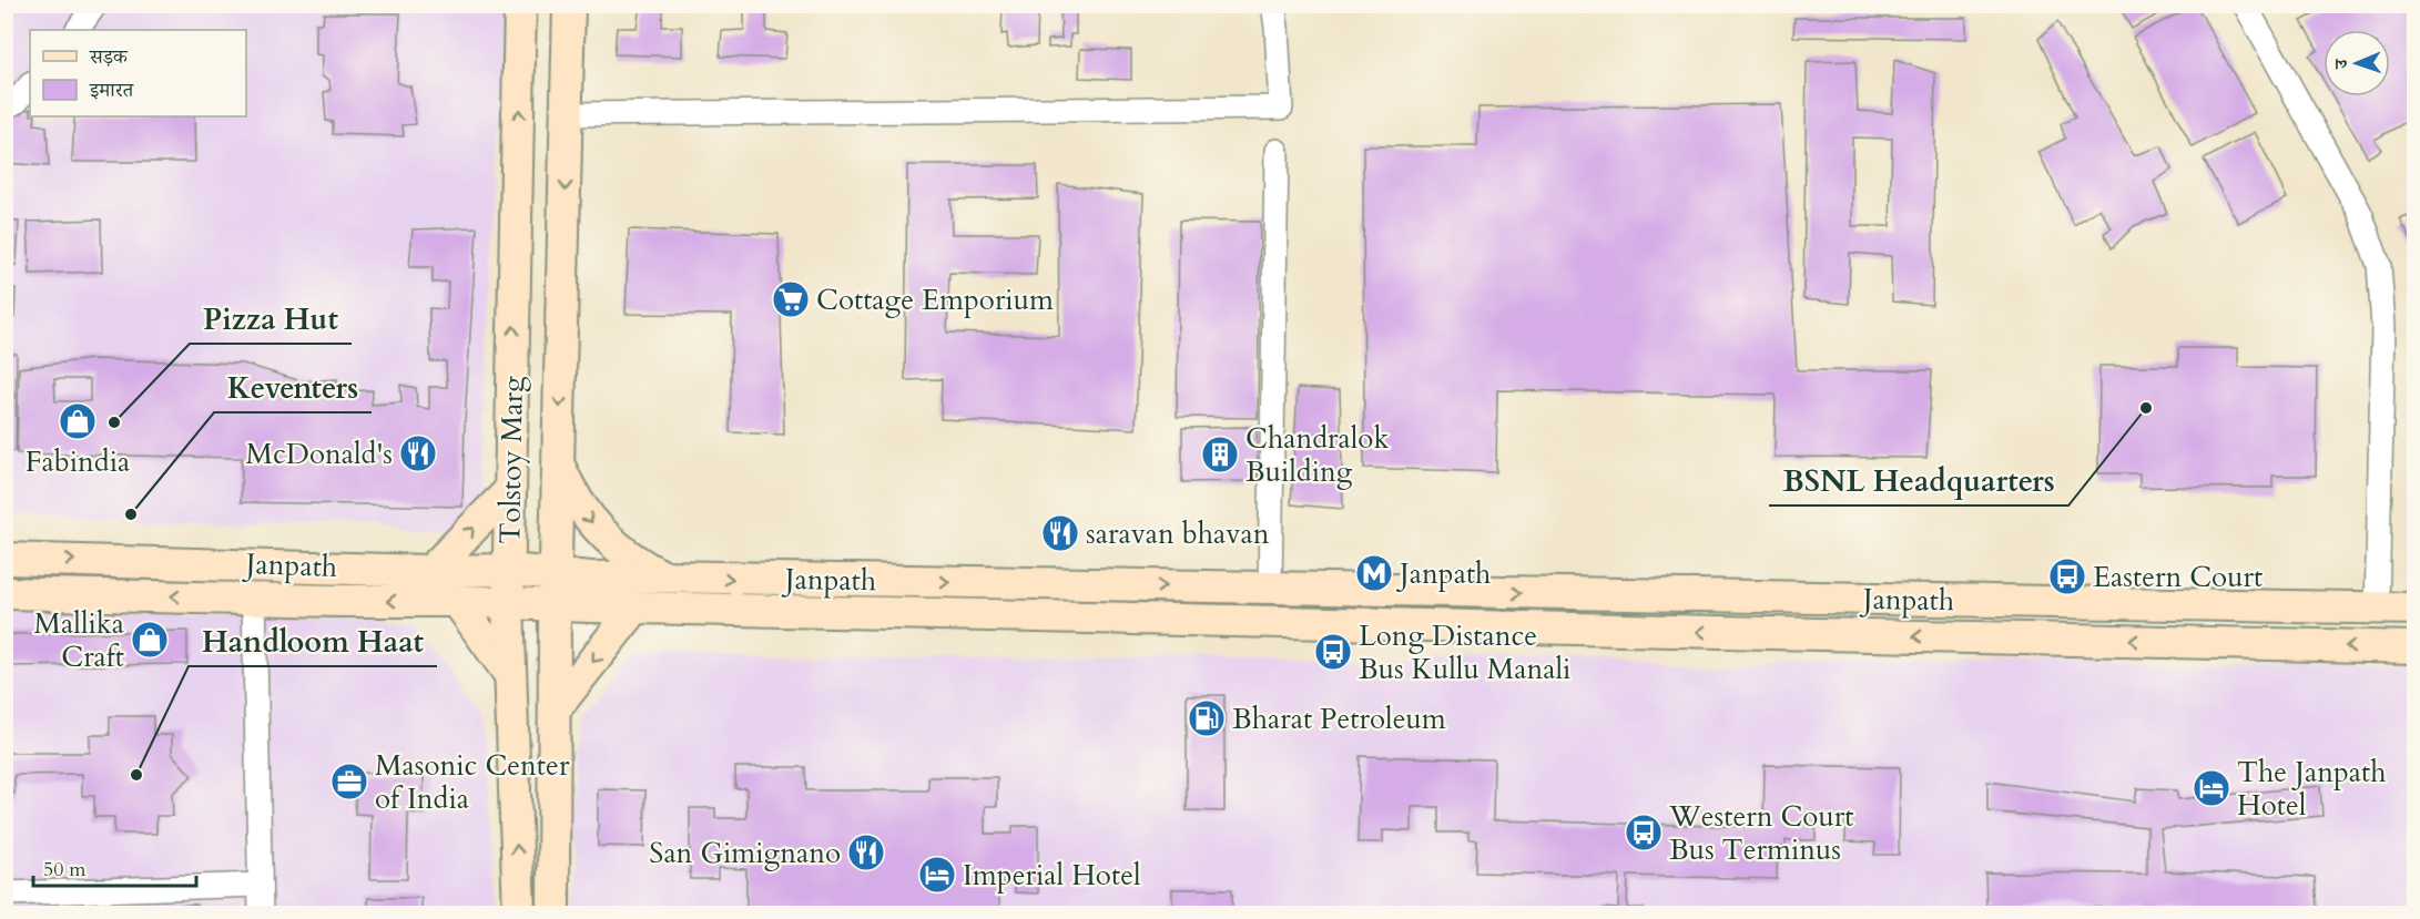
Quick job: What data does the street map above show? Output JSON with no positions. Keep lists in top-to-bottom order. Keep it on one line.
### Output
{"streets":{"main road":["Tolstoy Marg","Janpath"]},"crossings":[["Tolstoy Marg","Janpath"]],"places":{"supermarket":["Cottage Emporium"],"other":["BSNL Headquarters","Pizza Hut","Keventers","Handloom Haat"],"shop":["Fabindia","Mallika Craft"],"restaurant":["McDonald's","saravan bhavan","San Gimignano"],"building":["Chandralok Building"],"metro station":["Janpath"],"bus stop":["Eastern Court","Long Distance Bus Kullu Manali","Western Court Bus Terminus"],"fuel station":["Bharat Petroleum"],"office":["Masonic Center of India"],"hotel":["The Janpath Hotel","Imperial Hotel"]},"legend":["सड़क","इमारत"],"scale_bar":"50 m","north":"left"}
